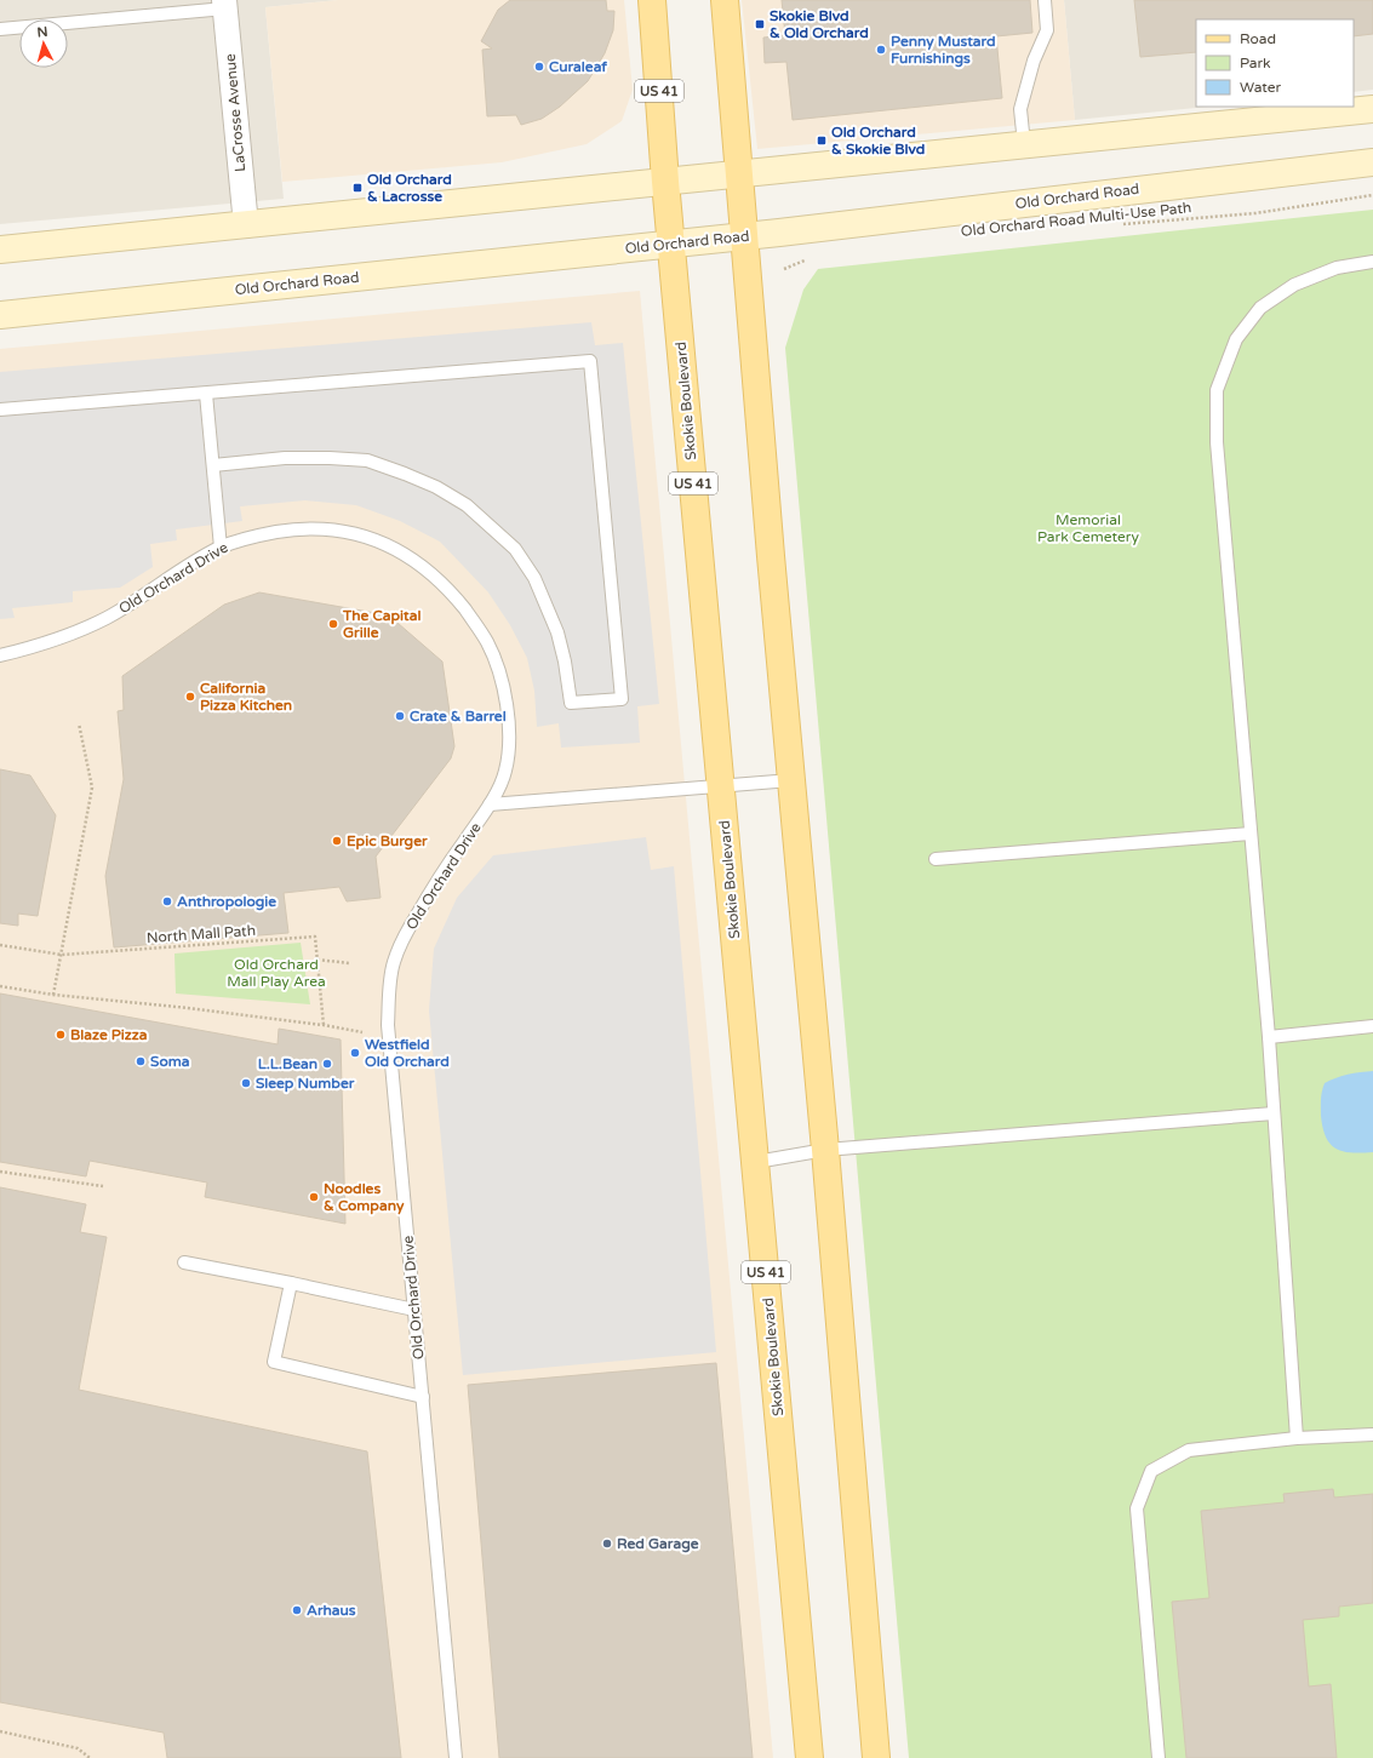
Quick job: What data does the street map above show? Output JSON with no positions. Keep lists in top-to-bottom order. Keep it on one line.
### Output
{"streets":{"main road":["US 41","Old Orchard Road","Skokie Boulevard"],"street":["LaCrosse Avenue"],"lane":["Old Orchard Drive"],"path":["Old Orchard Road Multi-Use Path","North Mall Path"]},"crossings":[["Old Orchard Road","Skokie Boulevard"]],"parks":["Memorial Park Cemetery","Old Orchard Mall Play Area"],"places":{"transit":["Skokie Blvd & Old Orchard","Old Orchard & Skokie Blvd","Old Orchard & Lacrosse"],"other":["Penny Mustard Furnishings","Curaleaf","The Capital Grille","California Pizza Kitchen","Crate & Barrel","Epic Burger","Anthropologie","Blaze Pizza","Westfield Old Orchard","Soma","L.L.Bean","Sleep Number","Noodles & Company","Red Garage","Arhaus"]},"legend":["Road","Park","Water"],"north":"top"}
